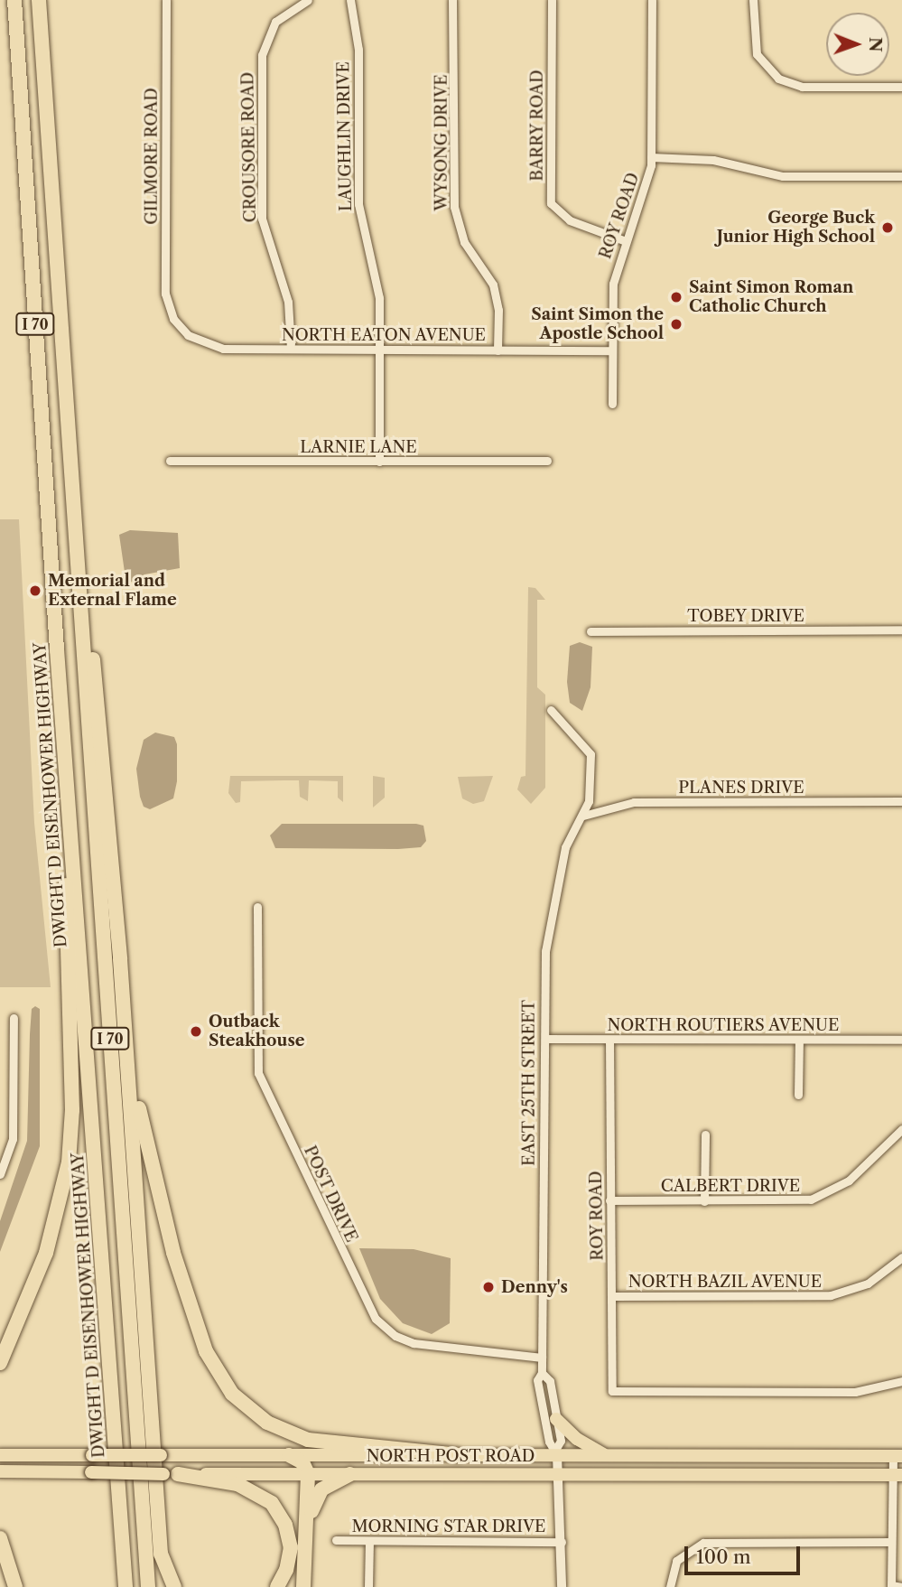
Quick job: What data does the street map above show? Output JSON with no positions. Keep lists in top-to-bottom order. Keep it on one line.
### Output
{"streets":{"highway":["I 70","DWIGHT D EISENHOWER HIGHWAY"],"main road":["NORTH POST ROAD"],"street":["BARRY ROAD","LAUGHLIN DRIVE","WYSONG DRIVE","CROUSORE ROAD","GILMORE ROAD","ROY ROAD","NORTH EATON AVENUE","LARNIE LANE","TOBEY DRIVE","PLANES DRIVE","NORTH ROUTIERS AVENUE","EAST 25TH STREET","CALBERT DRIVE","POST DRIVE","NORTH BAZIL AVENUE","MORNING STAR DRIVE"]},"crossings":[["BARRY ROAD","ROY ROAD"],["LAUGHLIN DRIVE","NORTH EATON AVENUE"],["LAUGHLIN DRIVE","LARNIE LANE"],["WYSONG DRIVE","NORTH EATON AVENUE"],["CROUSORE ROAD","NORTH EATON AVENUE"],["GILMORE ROAD","NORTH EATON AVENUE"],["ROY ROAD","NORTH EATON AVENUE"],["ROY ROAD","NORTH ROUTIERS AVENUE"],["ROY ROAD","CALBERT DRIVE"],["ROY ROAD","NORTH BAZIL AVENUE"],["PLANES DRIVE","EAST 25TH STREET"],["NORTH ROUTIERS AVENUE","EAST 25TH STREET"],["EAST 25TH STREET","POST DRIVE"],["EAST 25TH STREET","NORTH POST ROAD"],["EAST 25TH STREET","MORNING STAR DRIVE"]],"places":["George Buck Junior High School","Saint Simon Roman Catholic Church","Saint Simon the Apostle School","Memorial and External Flame","Outback Steakhouse","Denny's"],"scale_bar":"100 m","north":"right"}
